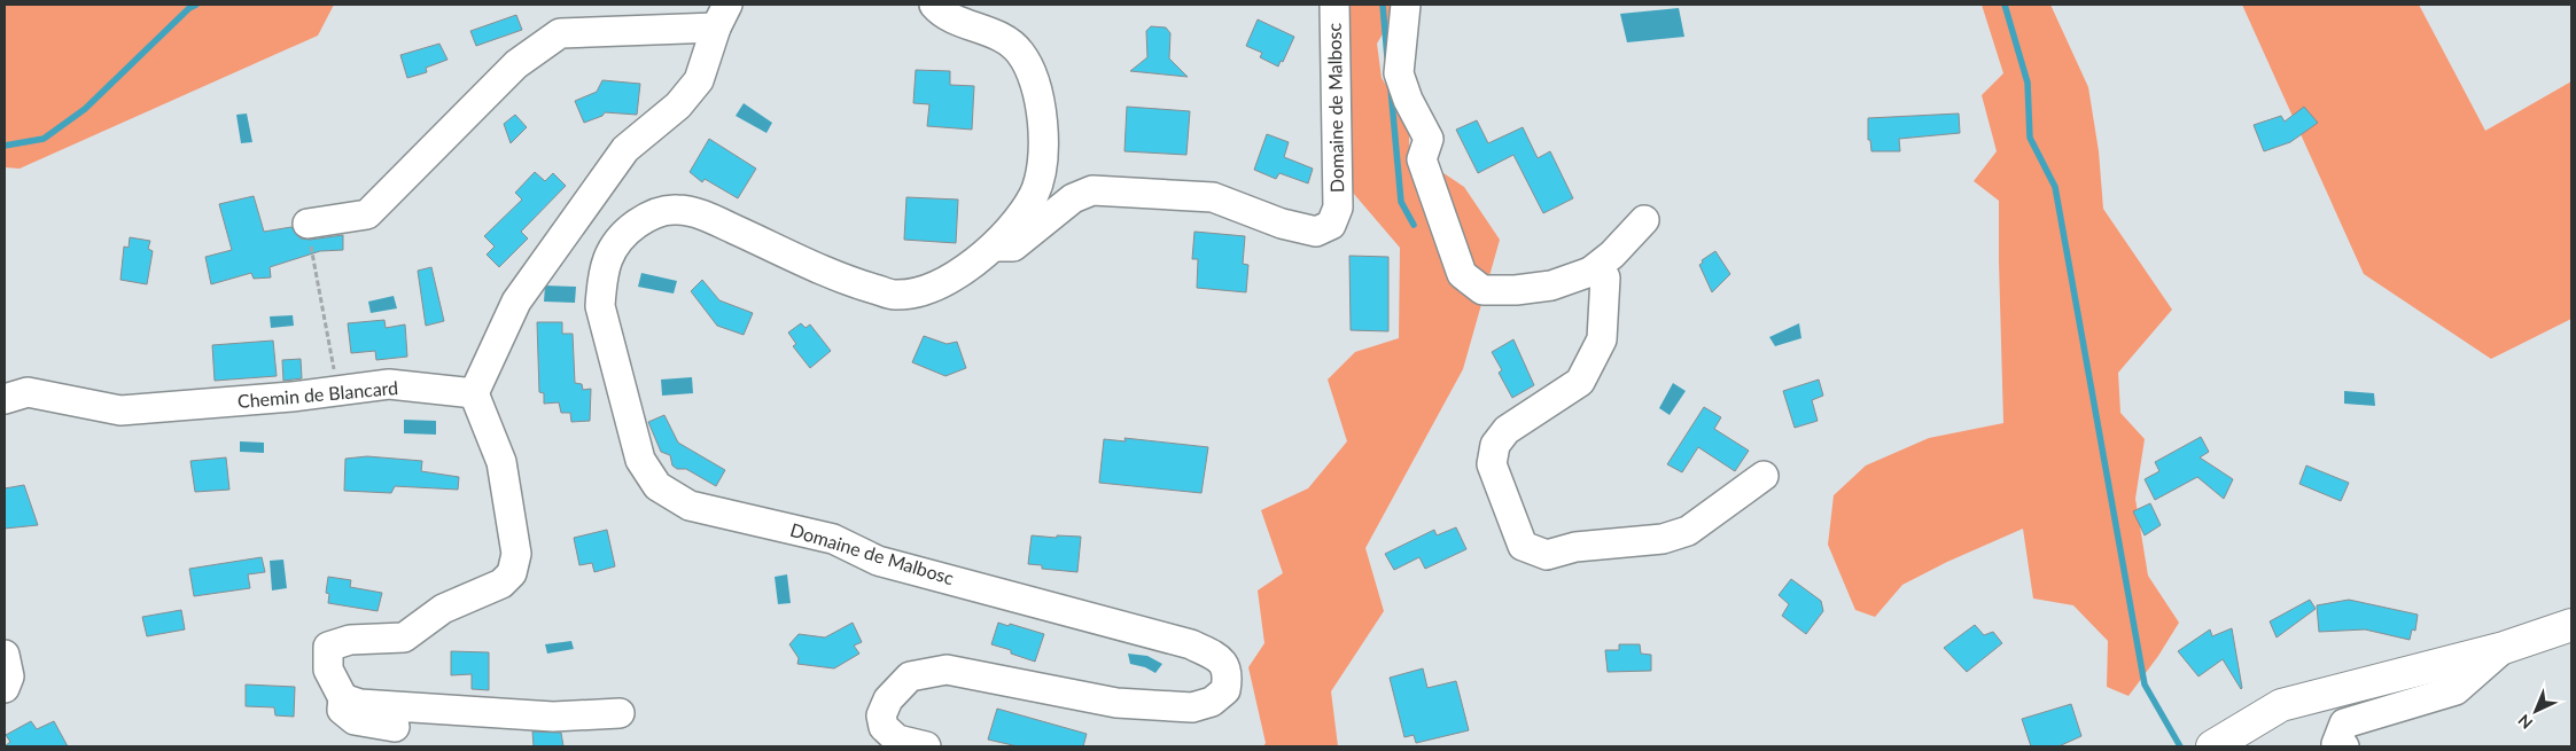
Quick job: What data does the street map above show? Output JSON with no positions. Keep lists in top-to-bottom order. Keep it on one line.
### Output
{"streets":{"street":["Domaine de Malbosc","Chemin de Blancard"]},"north":"bottom left"}
